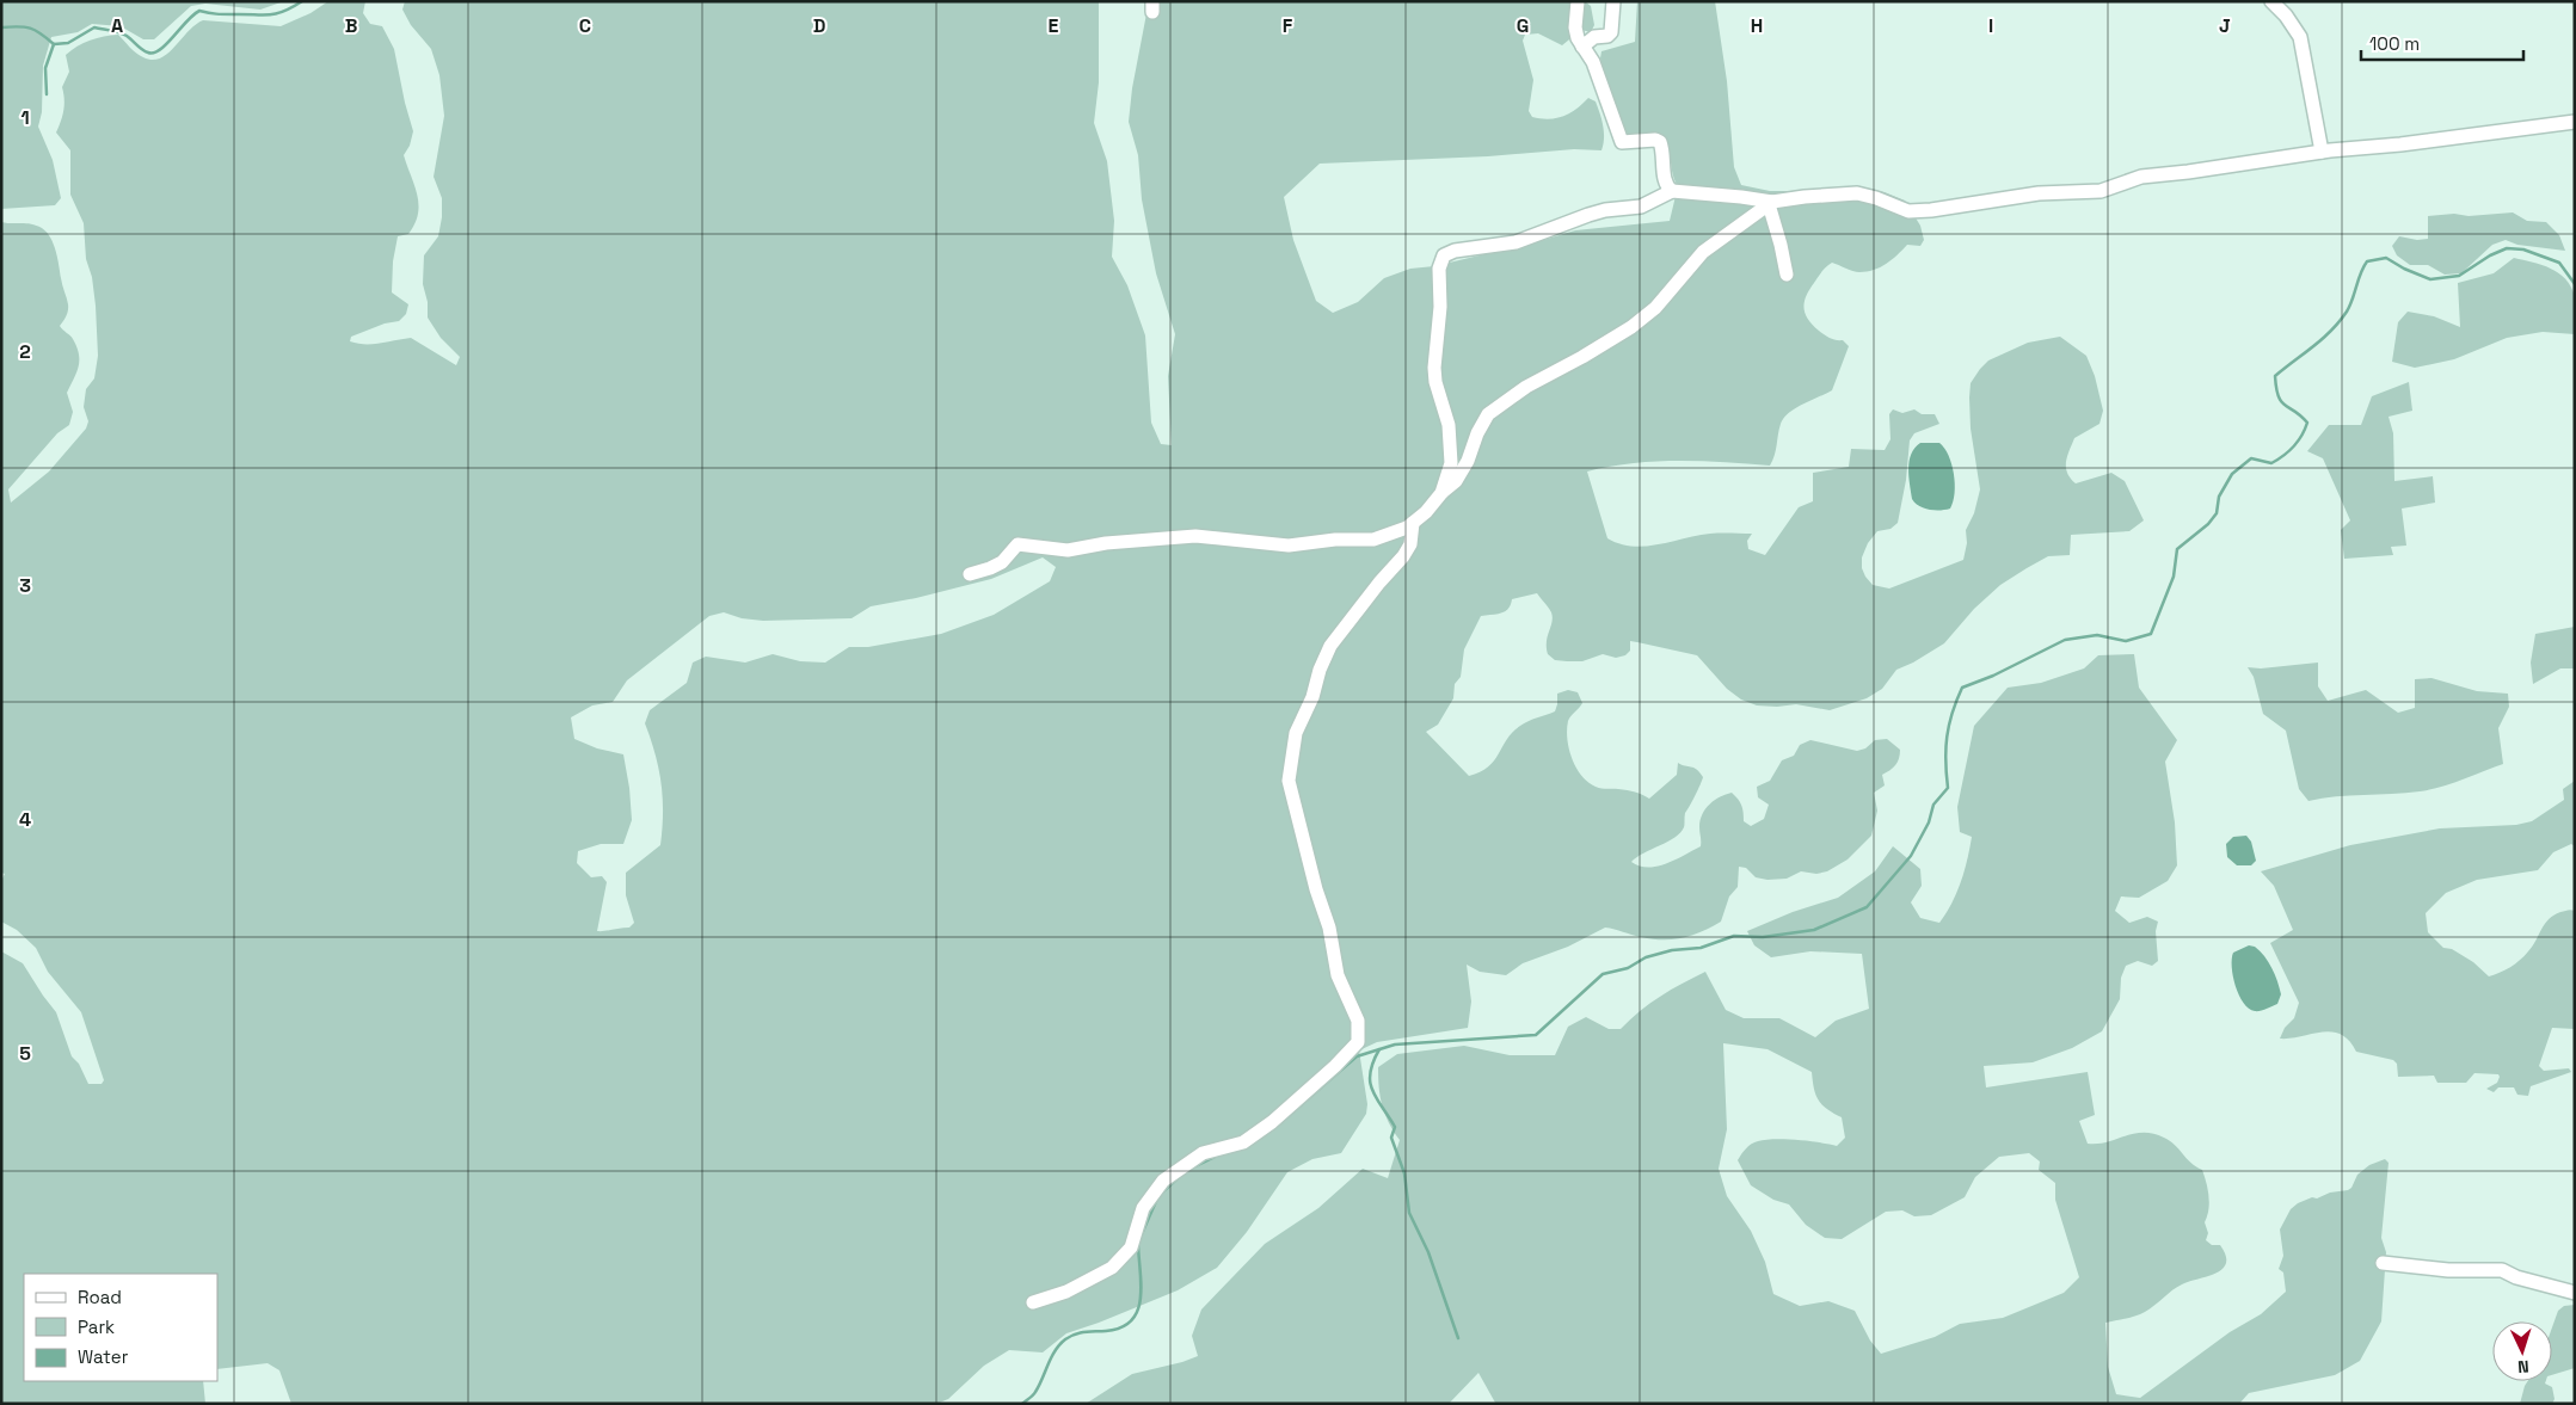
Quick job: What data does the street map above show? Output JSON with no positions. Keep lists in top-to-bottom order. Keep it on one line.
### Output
{"legend":["Road","Park","Water"],"scale_bar":"100 m","north":"bottom","grid":{"columns":["A","B","C","D","E","F","G","H","I","J"],"rows":["1","2","3","4","5"]}}
